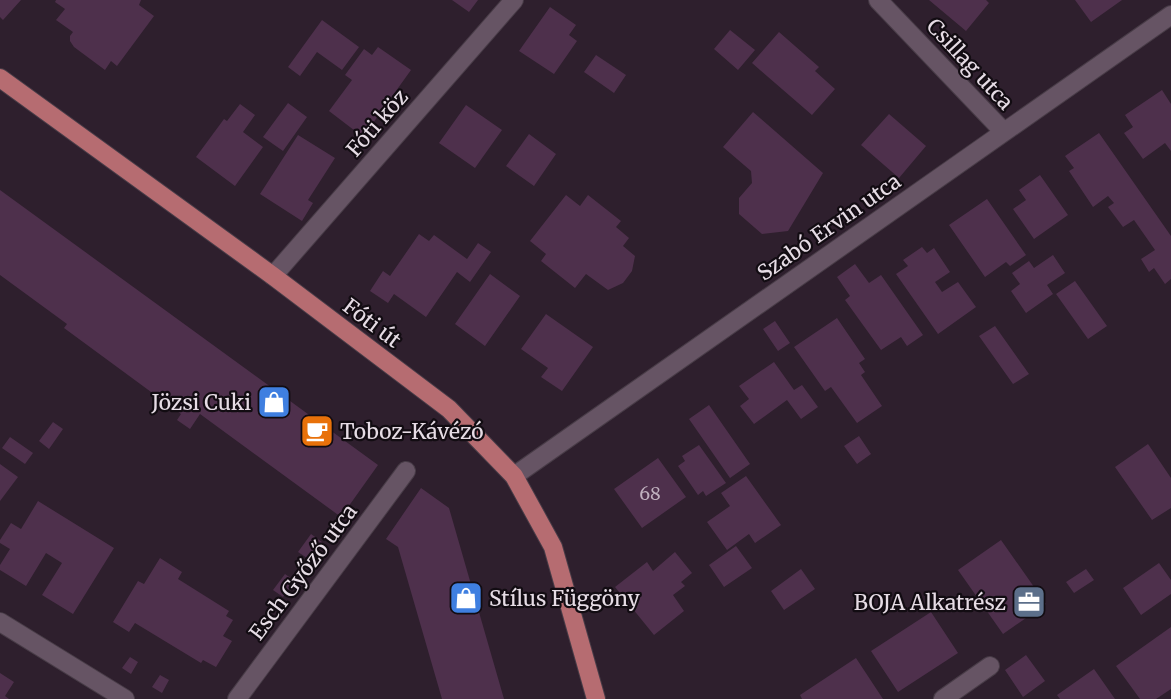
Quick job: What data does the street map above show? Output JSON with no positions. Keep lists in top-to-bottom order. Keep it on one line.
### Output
{"streets":{"main road":["Fóti út"],"street":["Csillag utca","Fóti köz","Szabó Ervin utca","Esch Győző utca"]},"crossings":[["Csillag utca","Szabó Ervin utca"],["Fóti köz","Fóti út"],["Szabó Ervin utca","Fóti út"]],"places":{"shop":["Jözsi Cuki","Stílus Függöny"],"cafe":["Toboz-Kávézó"],"office":["BOJA Alkatrész"]},"house_numbers":["68"]}
